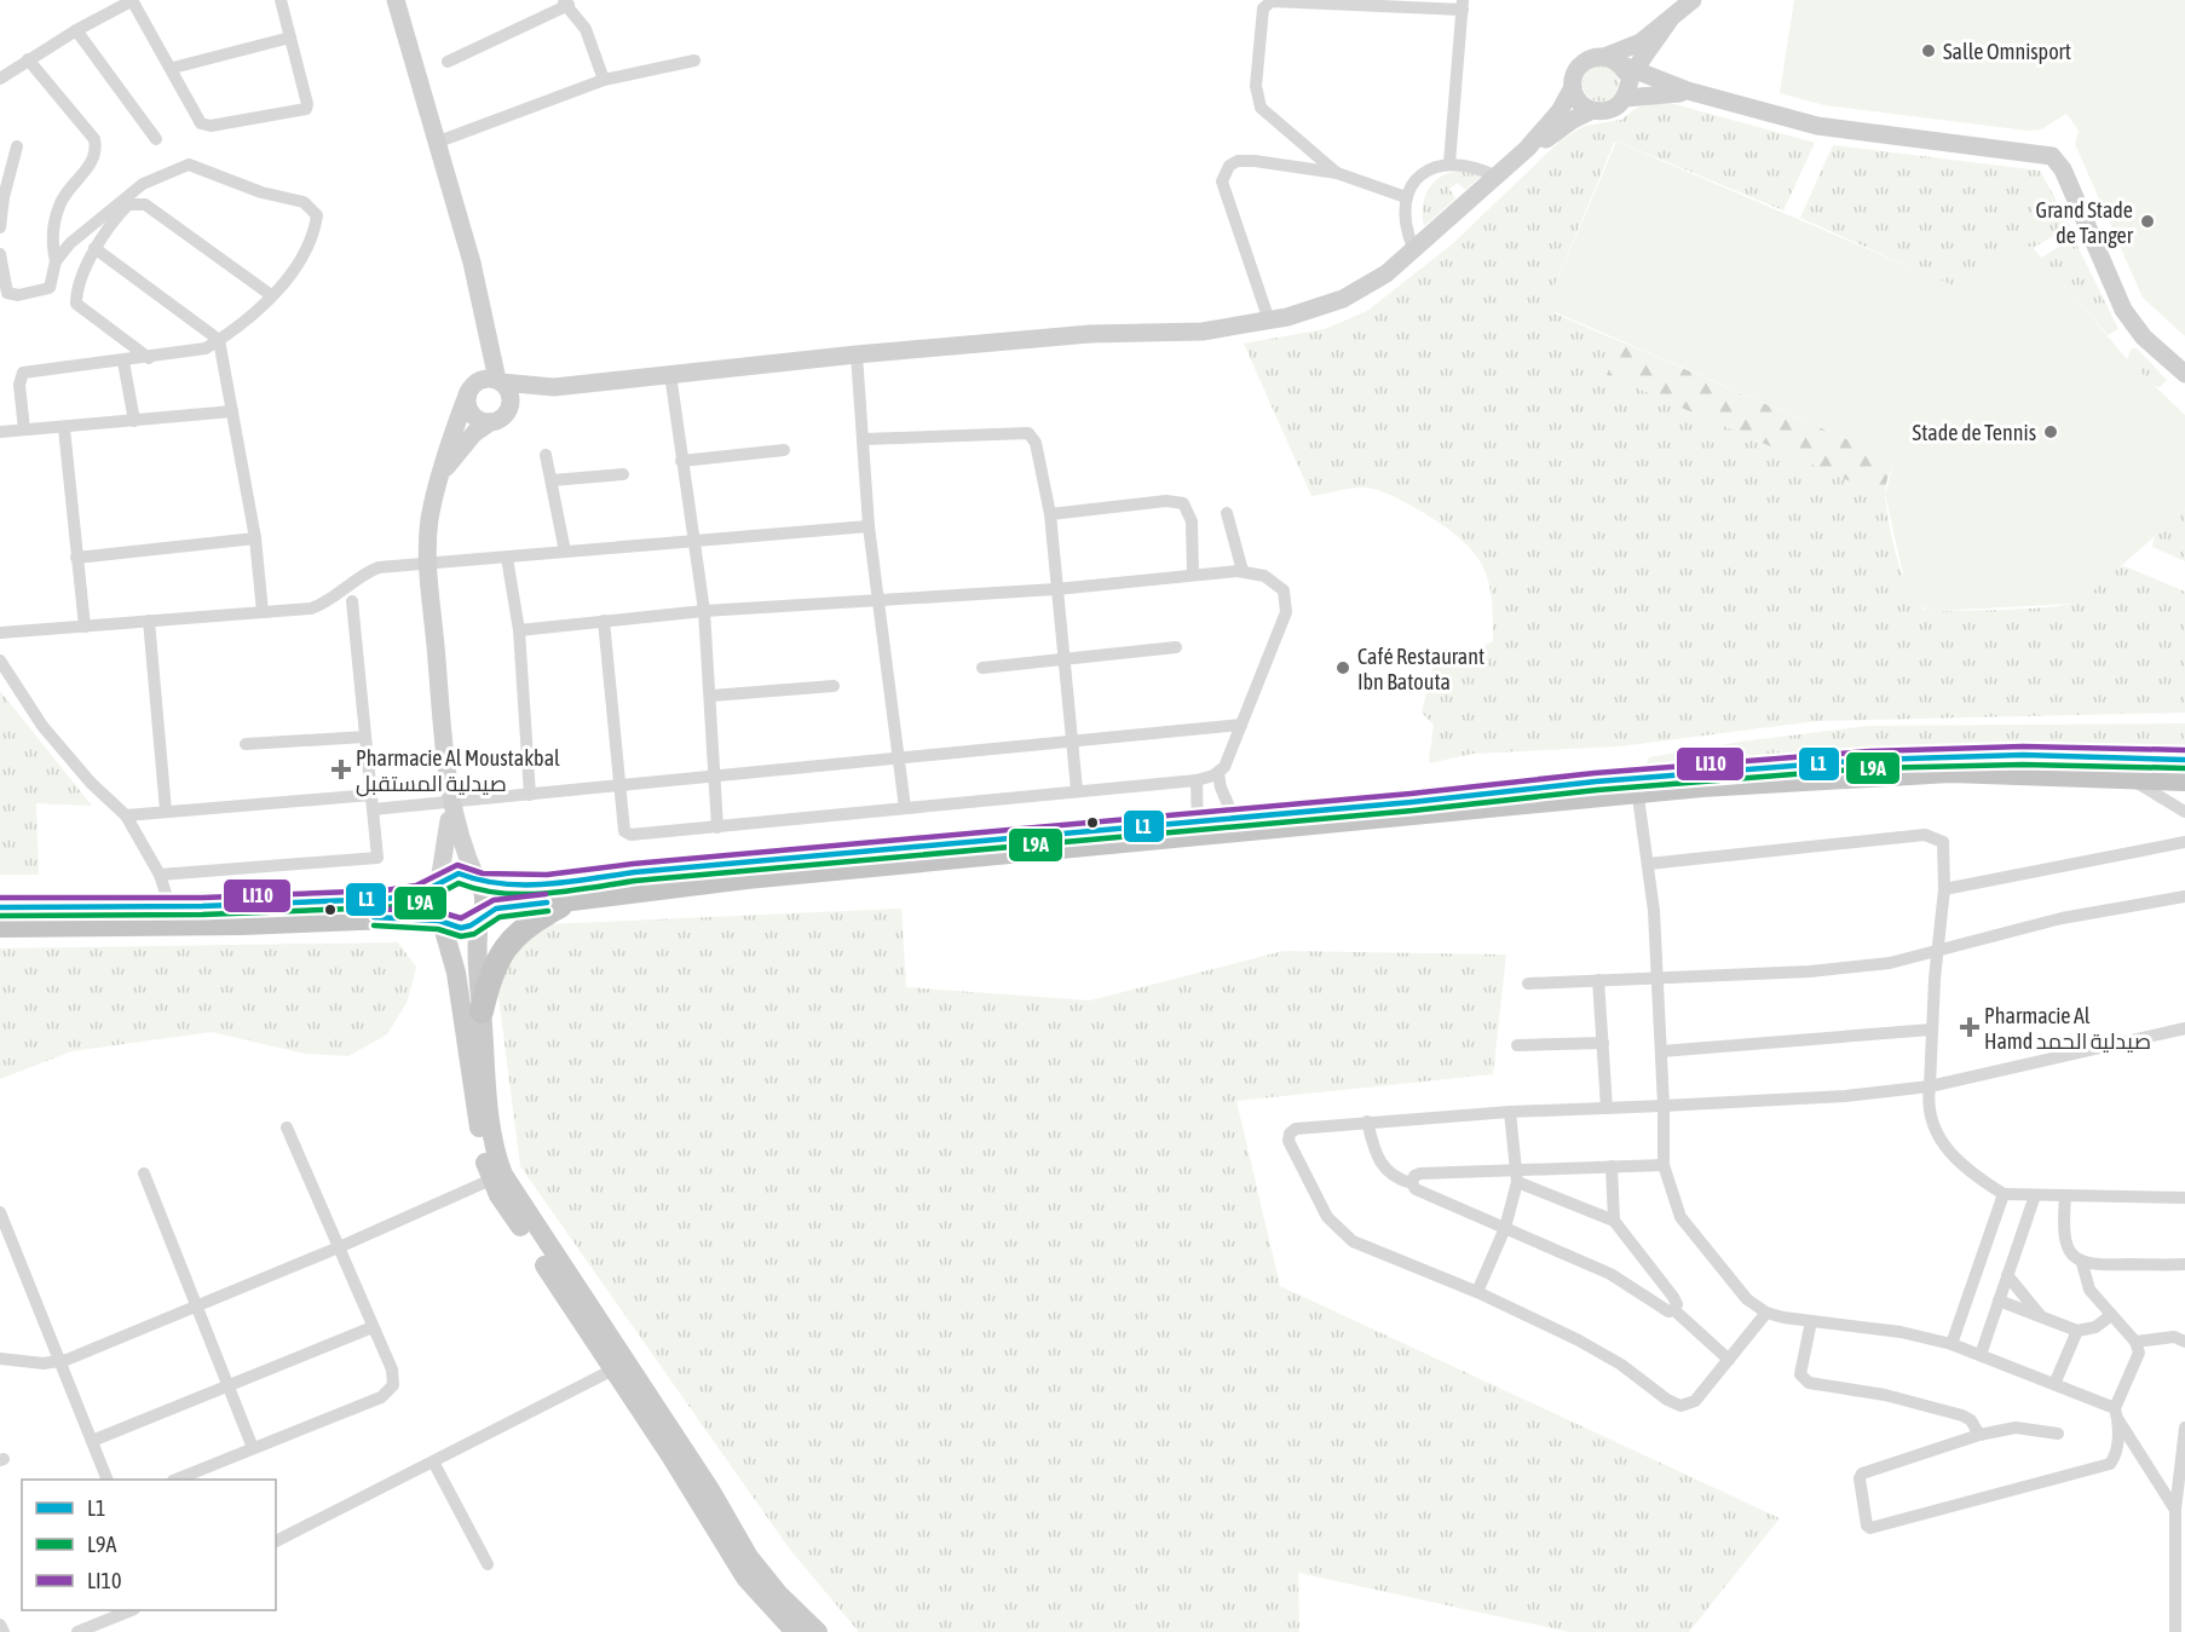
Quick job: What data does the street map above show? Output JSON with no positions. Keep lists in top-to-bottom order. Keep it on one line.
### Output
{"places":{"other":["Salle Omnisport","Grand Stade de Tanger","Stade de Tennis","Café Restaurant Ibn Batouta"],"health":["Pharmacie Al Moustakbal صيدلية المستقبل","Pharmacie Al Hamd صيدلية الحمد"]},"lines":["transit line LI10","transit line L1","transit line L9A"],"legend":["L1","L9A","LI10"]}
